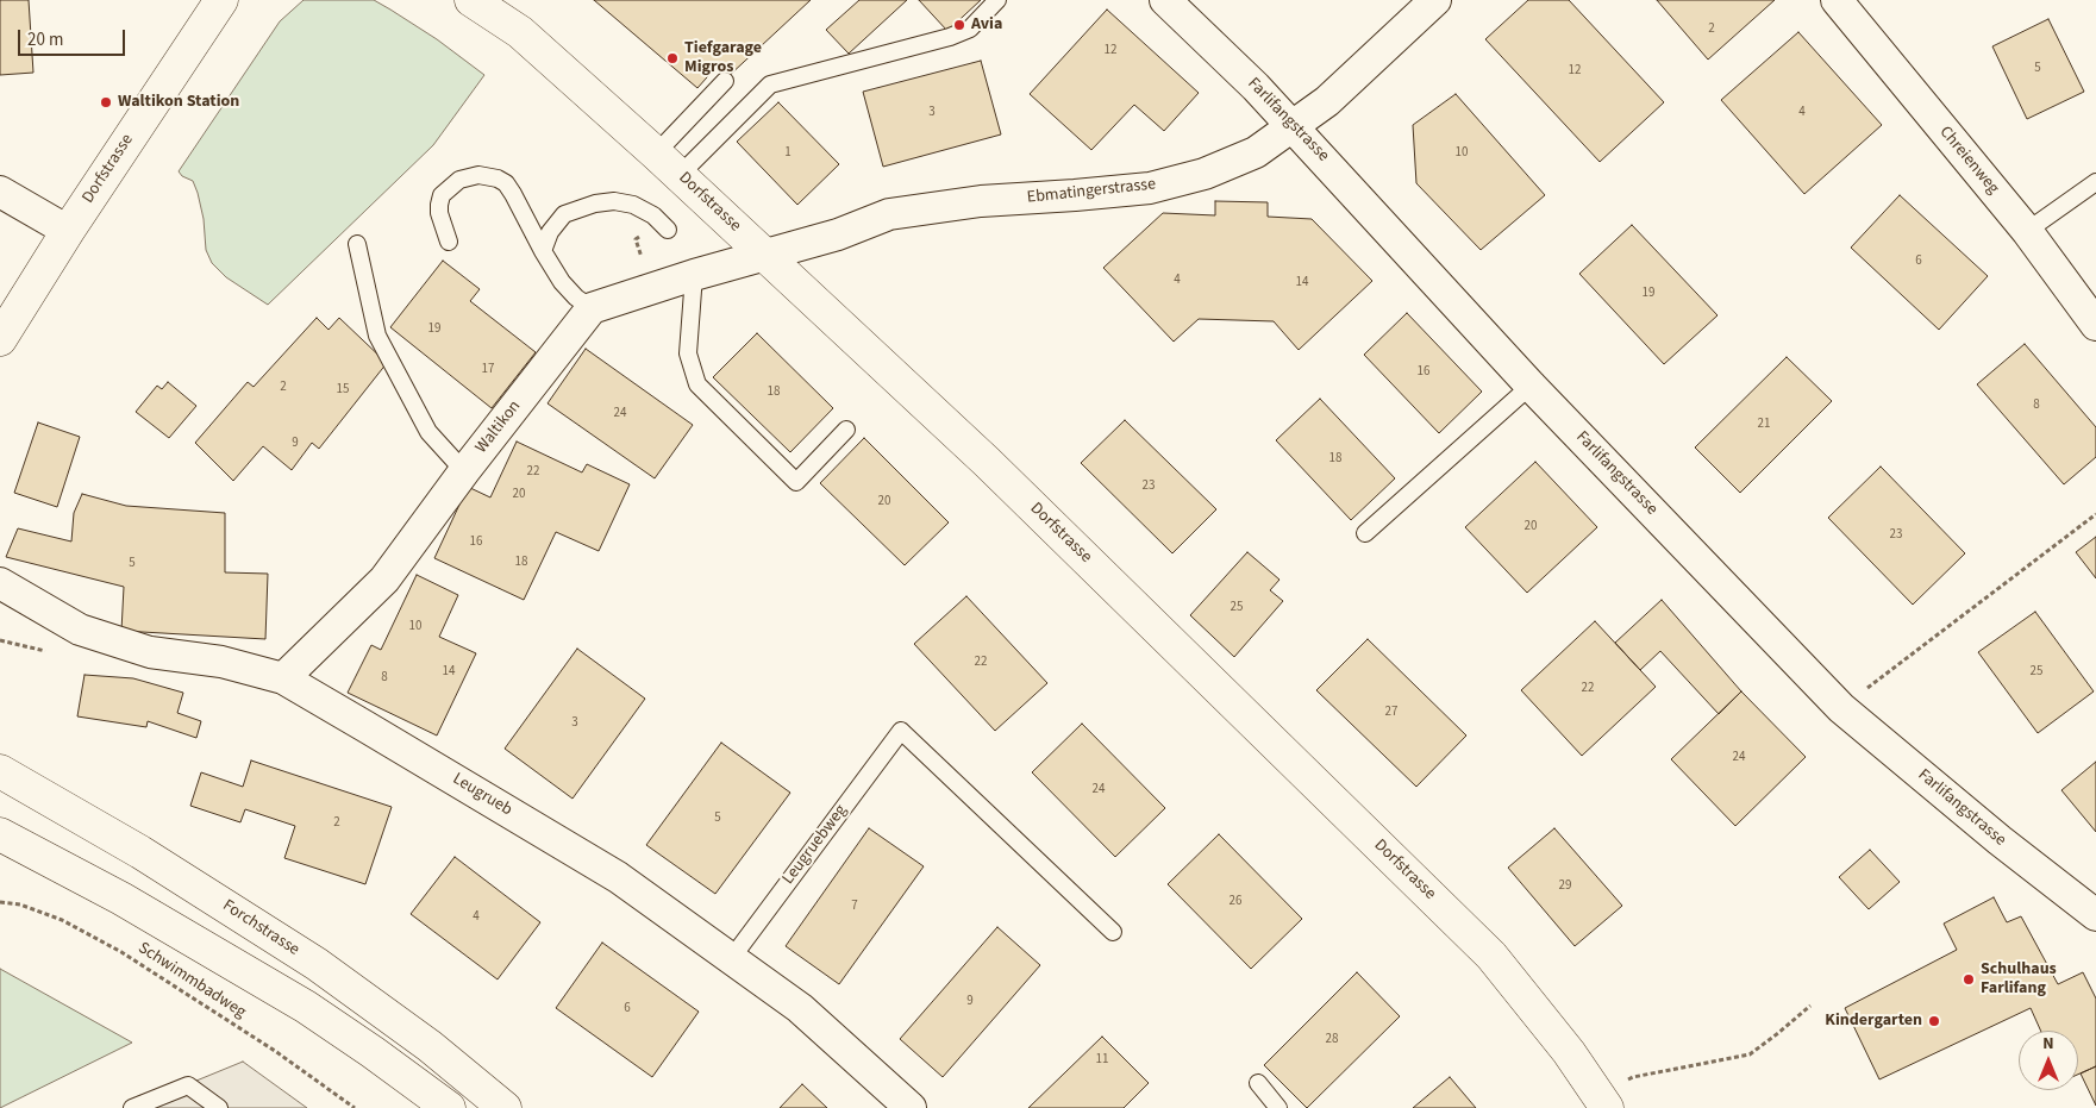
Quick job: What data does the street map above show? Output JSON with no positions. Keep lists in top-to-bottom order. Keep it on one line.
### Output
{"streets":{"main road":["Dorfstrasse","Forchstrasse"],"street":["Farlifangstrasse","Chreienweg","Ebmatingerstrasse","Waltikon","Leugrueb"],"lane":["Leugruebweg"],"path":["Schwimmbadweg"]},"crossings":[["Farlifangstrasse","Ebmatingerstrasse"],["Dorfstrasse","Ebmatingerstrasse"],["Waltikon","Leugrueb"],["Leugrueb","Leugruebweg"]],"places":["Avia","Tiefgarage Migros","Waltikon Station","Schulhaus Farlifang","Kindergarten"],"house_numbers":["2","12","5","12","3","4","1","10","6","4","14","19","19","17","16","2","15","18","8","24","21","9","18","22","23","20","20","20","23","16","18","5","25","10","22","14","25","8","22","27","3","24","24","5","2","29","26","7","4","9","6","28","11"],"scale_bar":"20 m","north":"top"}
